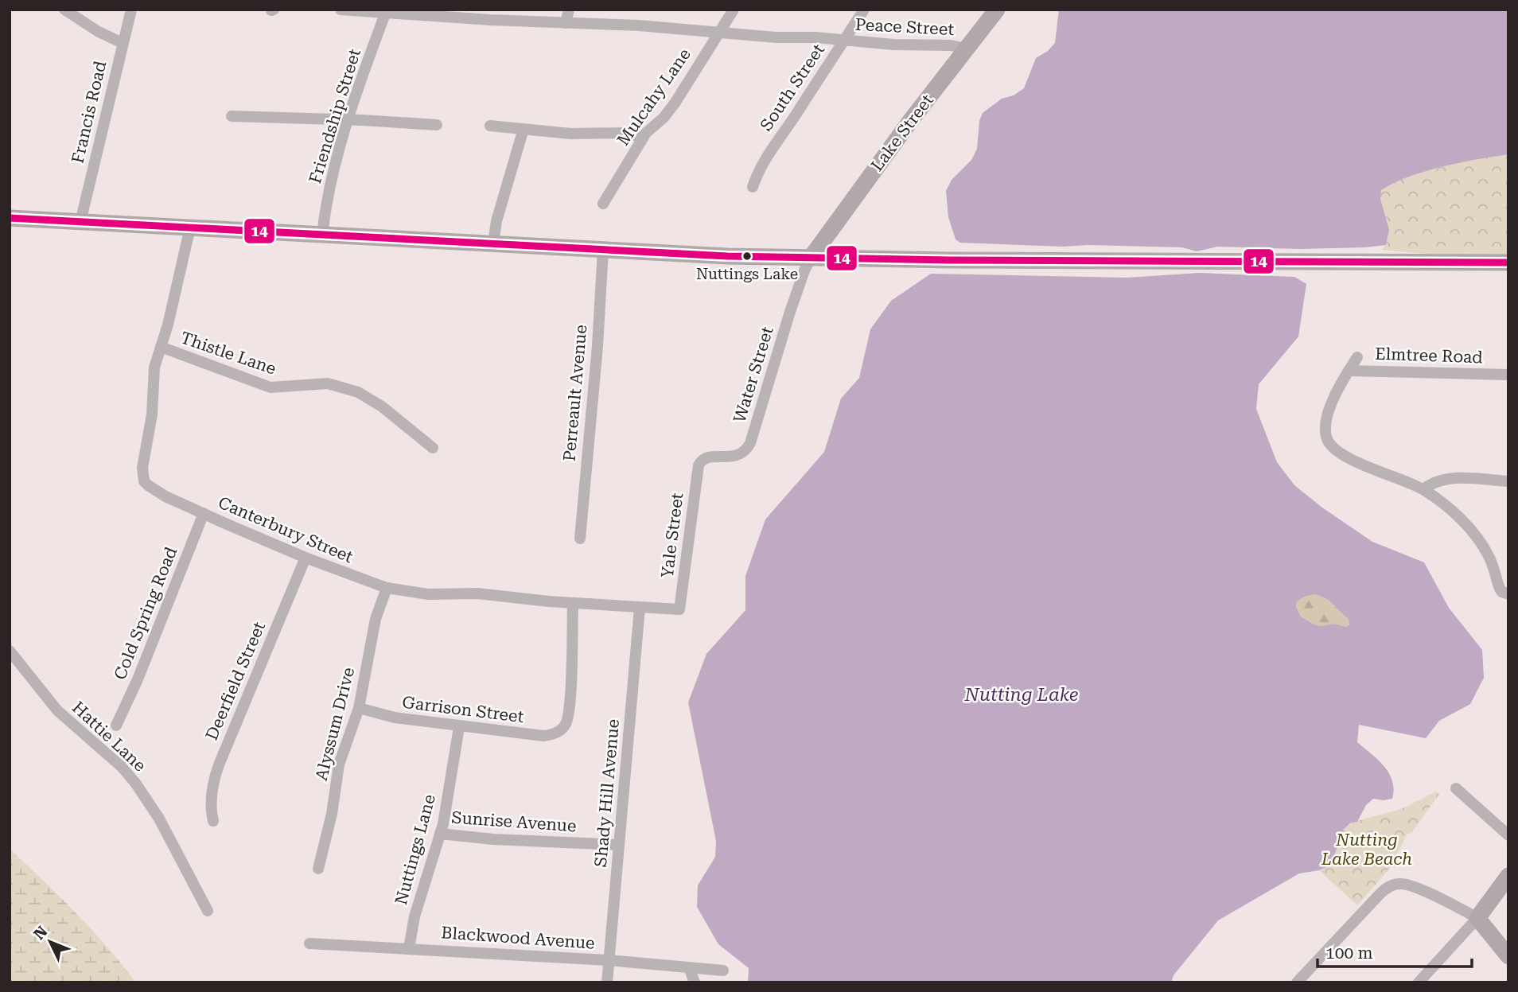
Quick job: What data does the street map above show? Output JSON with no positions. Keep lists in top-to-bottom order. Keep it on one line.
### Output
{"streets":{"main road":["Lake Street"],"street":["Peace Street","South Street","Mulcahy Lane","Francis Road","Friendship Street","Thistle Lane","Elmtree Road","Water Street","Perreault Avenue","Canterbury Street","Yale Street","Cold Spring Road","Deerfield Street","Garrison Street","Alyssum Drive","Hattie Lane","Shady Hill Avenue","Sunrise Avenue","Nuttings Lane","Blackwood Avenue"]},"crossings":[["Peace Street","South Street"],["Peace Street","Mulcahy Lane"],["Peace Street","Friendship Street"],["Peace Street","Lake Street"],["Lake Street","Water Street"],["Thistle Lane","Canterbury Street"],["Water Street","Yale Street"],["Canterbury Street","Yale Street"],["Canterbury Street","Cold Spring Road"],["Canterbury Street","Deerfield Street"],["Canterbury Street","Garrison Street"],["Canterbury Street","Alyssum Drive"],["Canterbury Street","Shady Hill Avenue"],["Garrison Street","Alyssum Drive"],["Garrison Street","Nuttings Lane"],["Shady Hill Avenue","Sunrise Avenue"],["Shady Hill Avenue","Blackwood Avenue"],["Sunrise Avenue","Nuttings Lane"],["Nuttings Lane","Blackwood Avenue"]],"water":["Nutting Lake"],"parks":["Nutting Lake Beach"],"places":["Nuttings Lake"],"lines":["transit line 14"],"scale_bar":"100 m","north":"top left"}
